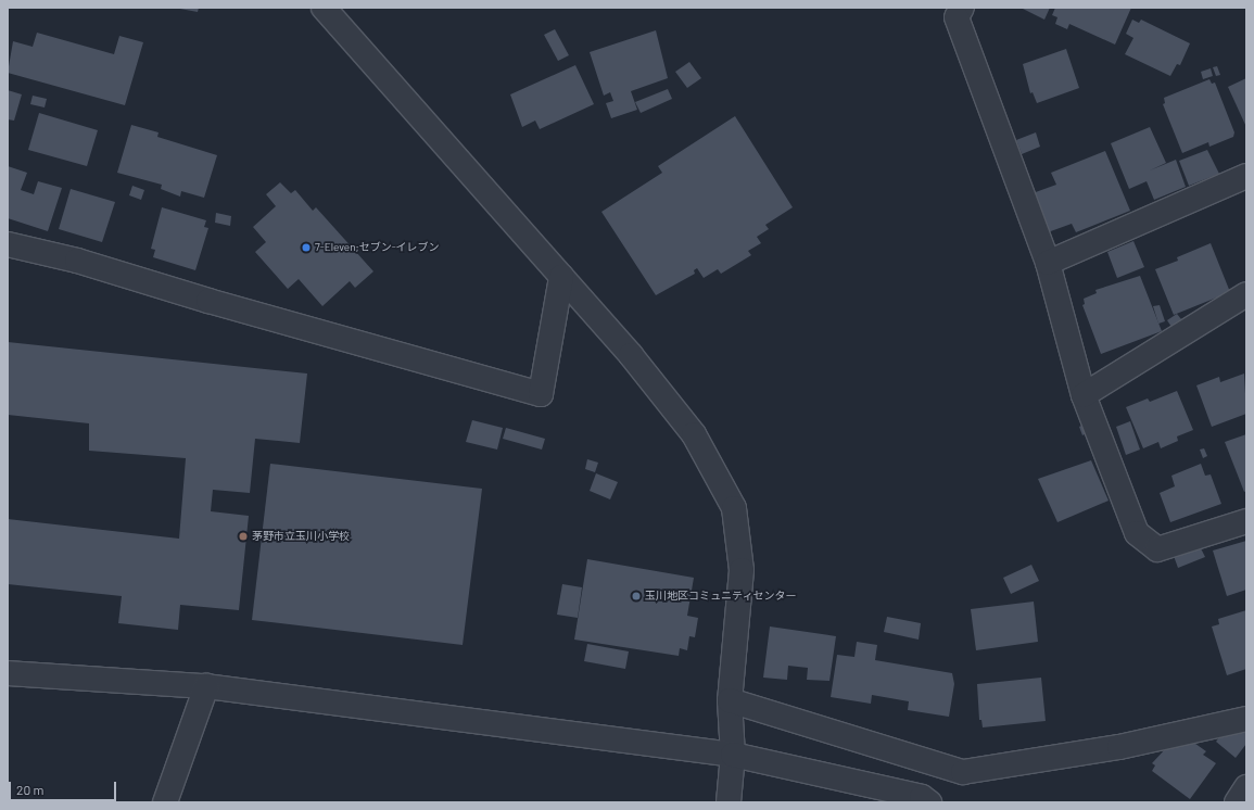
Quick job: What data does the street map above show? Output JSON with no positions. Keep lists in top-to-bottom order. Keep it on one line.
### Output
{"places":["7-Eleven;セブン-イレブン","茅野市立玉川小学校","玉川地区コミュニティセンター"],"scale_bar":"20 m"}
